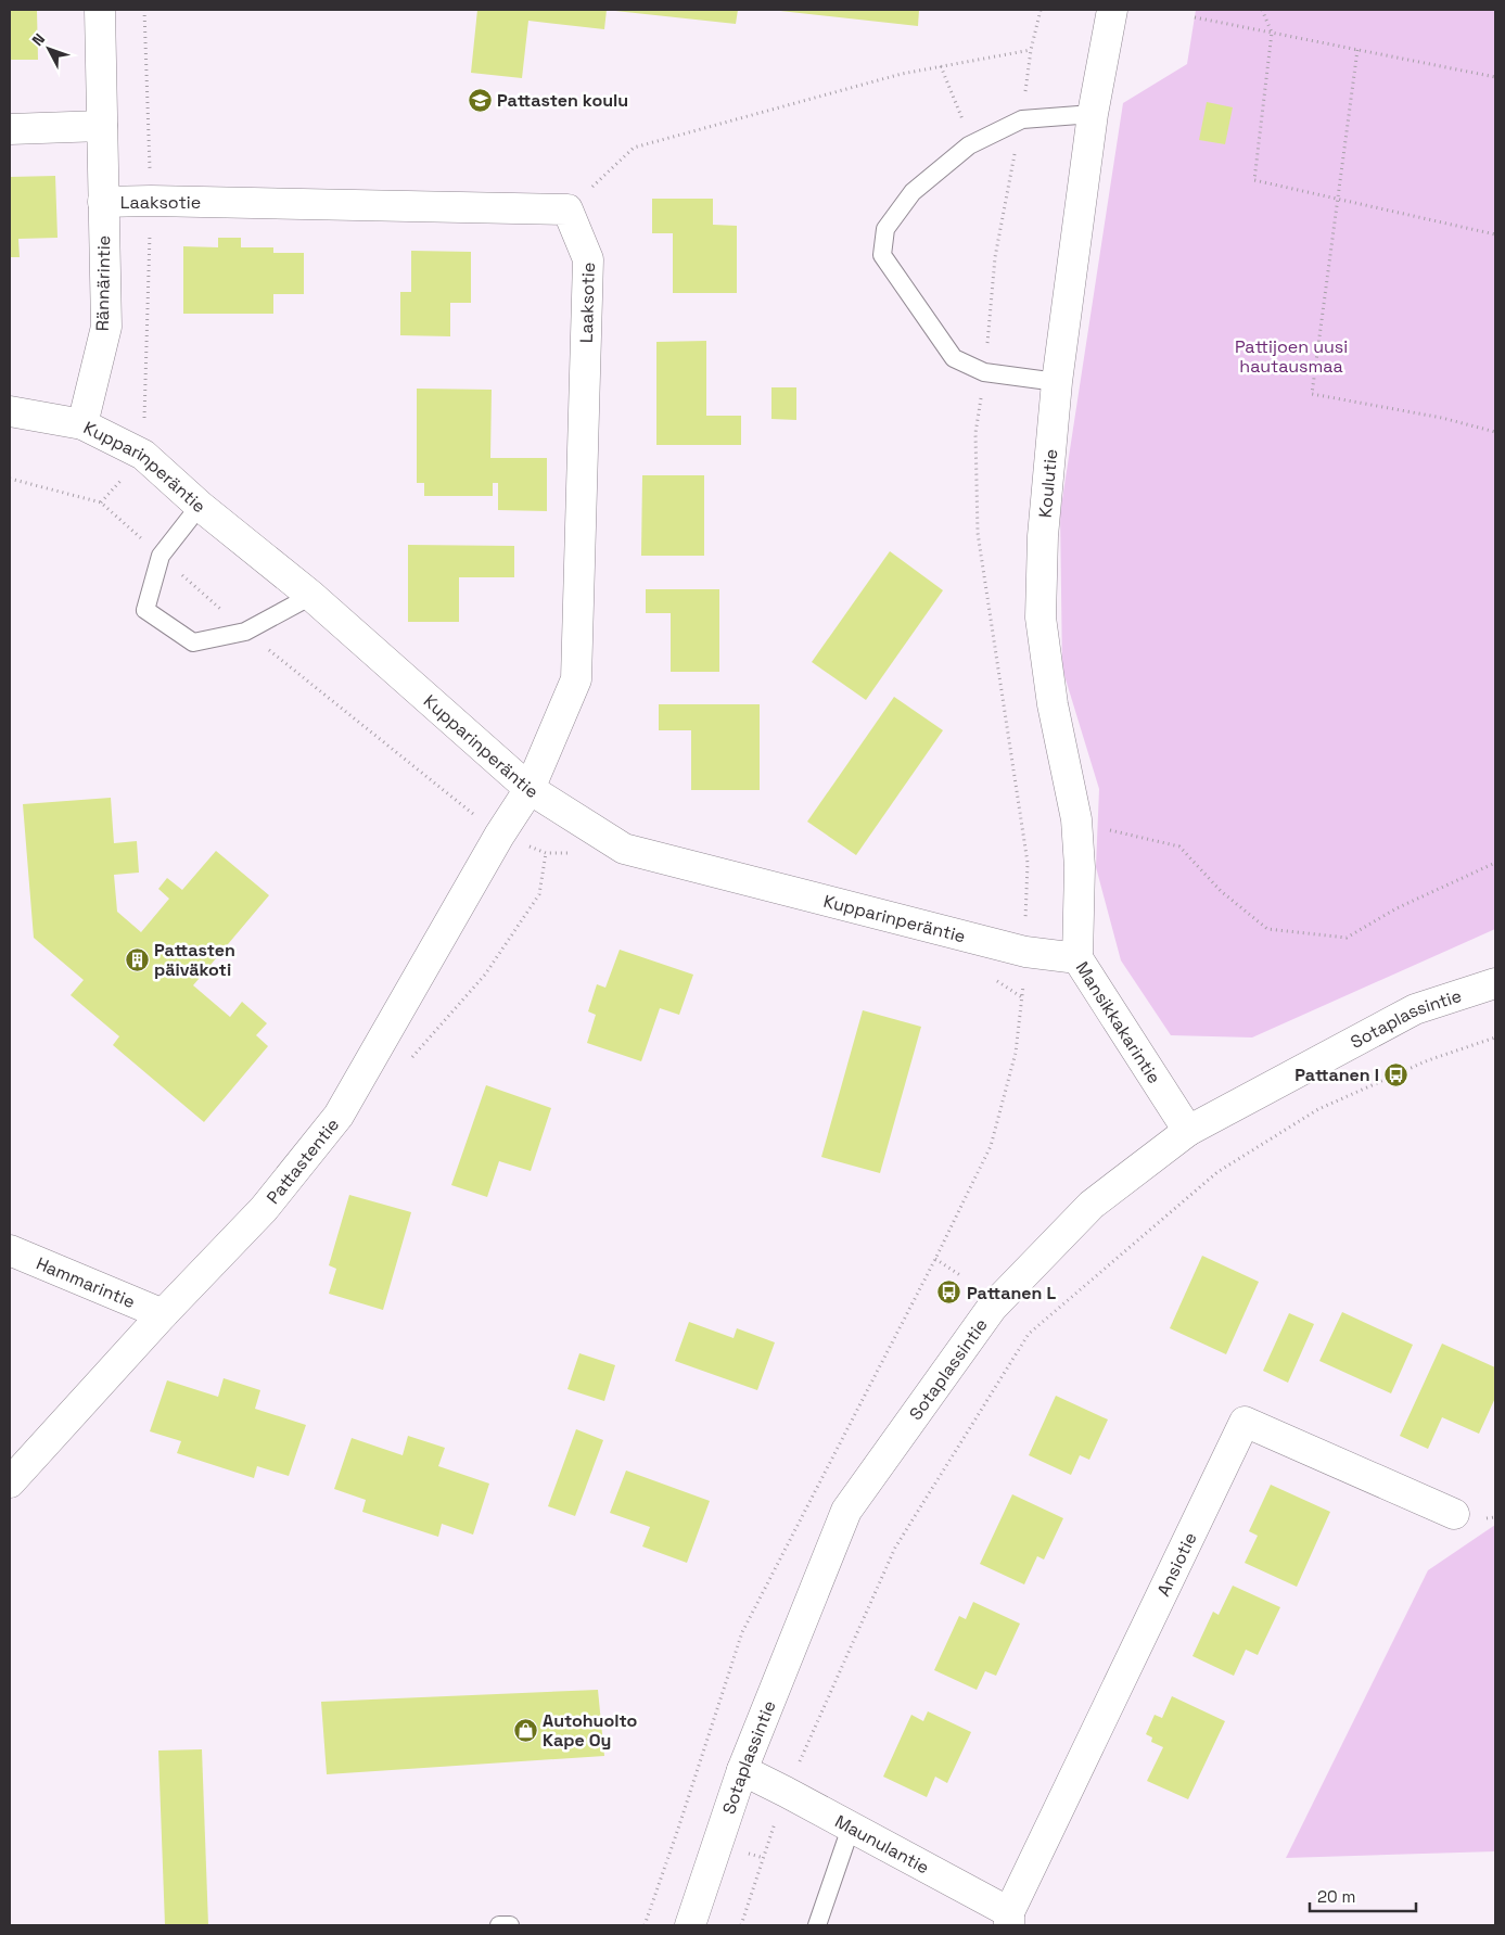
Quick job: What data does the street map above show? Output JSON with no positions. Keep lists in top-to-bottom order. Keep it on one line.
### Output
{"streets":{"street":["Laaksotie","Rännärintie","Kupparinperäntie","Koulutie","Sotaplassintie","Mansikkakarintie","Pattastentie","Hammarintie","Ansiotie","Maunulantie"]},"crossings":[["Laaksotie","Rännärintie"],["Laaksotie","Kupparinperäntie"],["Laaksotie","Pattastentie"],["Rännärintie","Kupparinperäntie"],["Kupparinperäntie","Mansikkakarintie"],["Kupparinperäntie","Pattastentie"],["Koulutie","Mansikkakarintie"],["Sotaplassintie","Mansikkakarintie"],["Sotaplassintie","Maunulantie"],["Pattastentie","Hammarintie"],["Ansiotie","Maunulantie"]],"parks":["Pattijoen uusi hautausmaa"],"places":{"school or university":["Pattasten koulu"],"building":["Pattasten päiväkoti"],"bus stop":["Pattanen I","Pattanen L"],"shop":["Autohuolto Kape Oy"]},"scale_bar":"20 m","north":"top left"}
